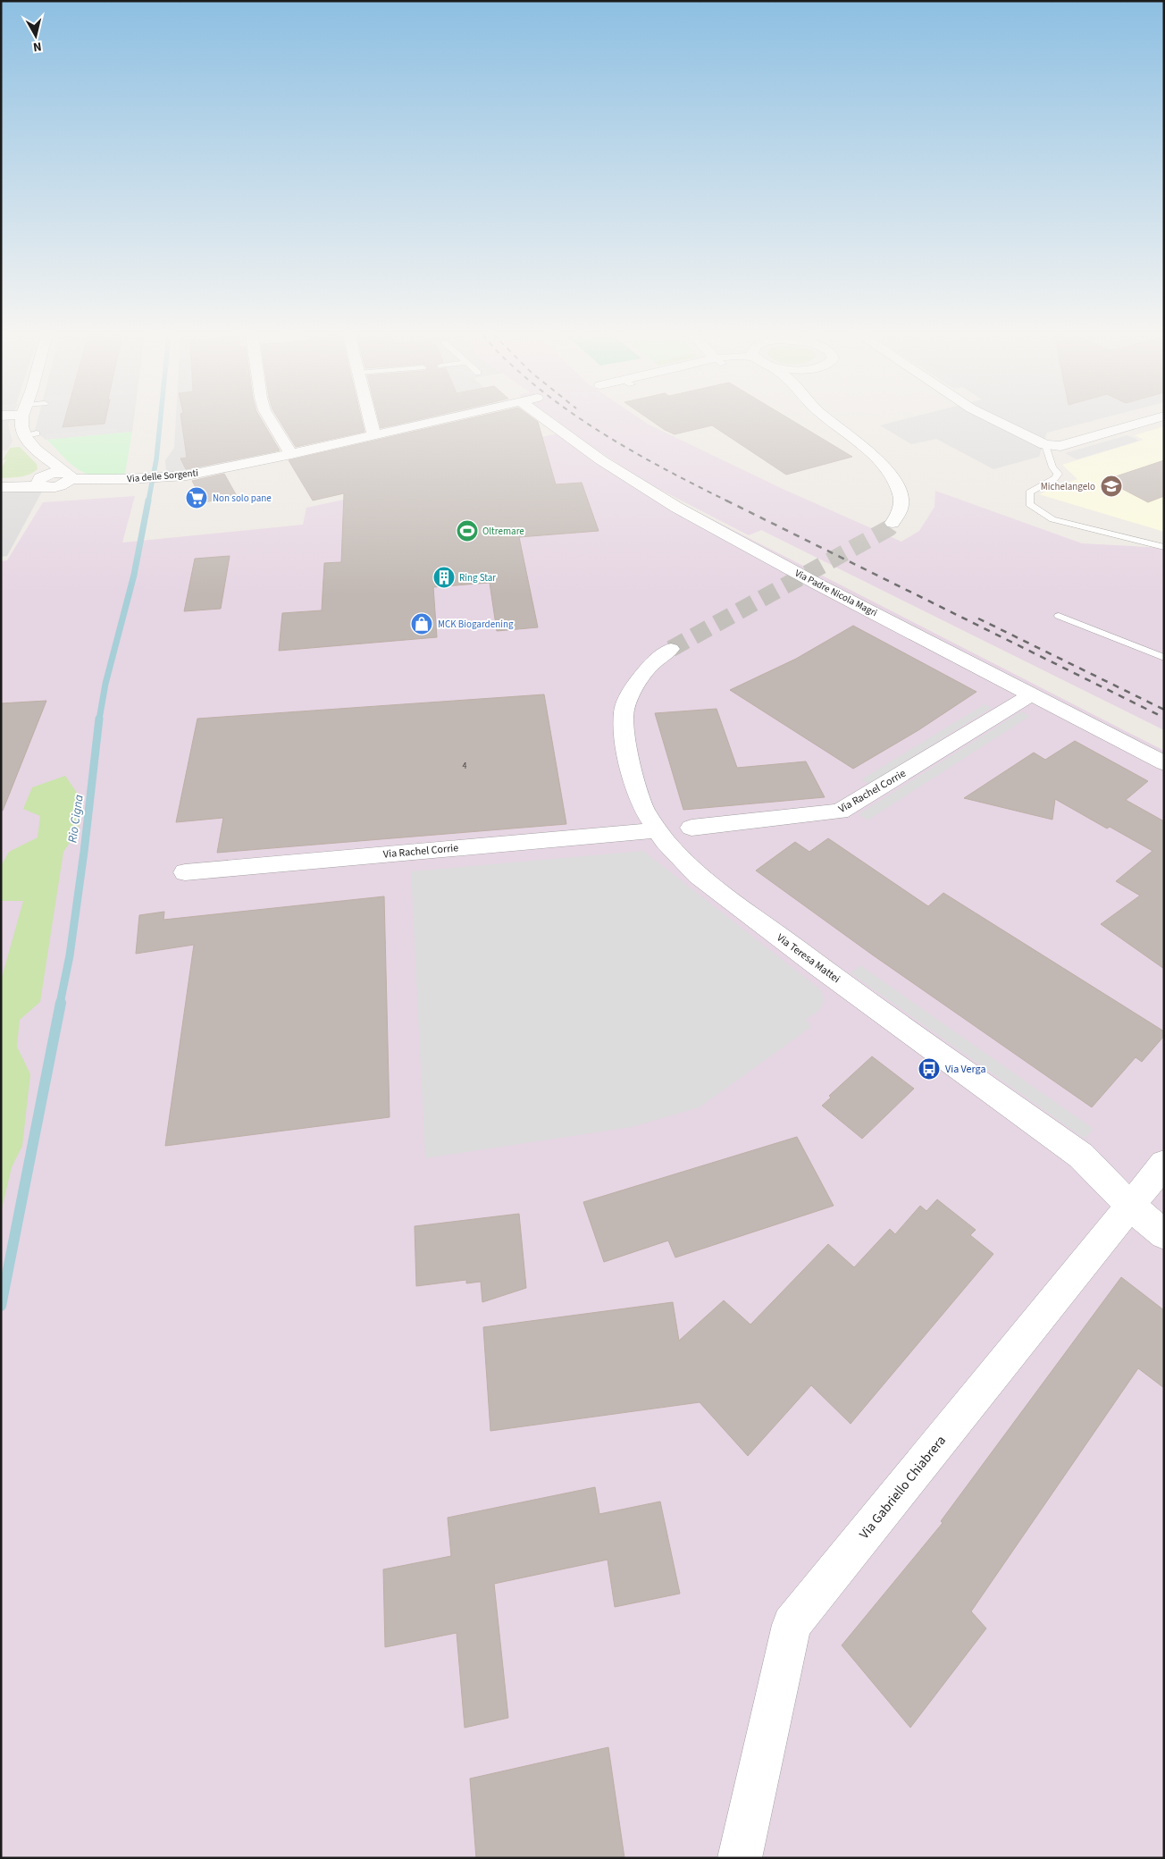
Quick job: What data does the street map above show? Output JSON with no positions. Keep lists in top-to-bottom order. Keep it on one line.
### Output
{"streets":{"street":["Via delle Sorgenti","Via Padre Nicola Magri","Via Rachel Corrie","Via Teresa Mattei","Via Gabriello Chiabrera"]},"crossings":[["Via Padre Nicola Magri","Via Rachel Corrie"],["Via Rachel Corrie","Via Teresa Mattei"],["Via Teresa Mattei","Via Gabriello Chiabrera"]],"water":["Rio Cigna"],"places":{"school or university":["Michelangelo"],"supermarket":["Non solo pane"],"sports":["Oltremare"],"building":["Ring Star"],"shop":["MCK Biogardening"],"bus stop":["Via Verga"]},"house_numbers":["4"],"north":"bottom"}
